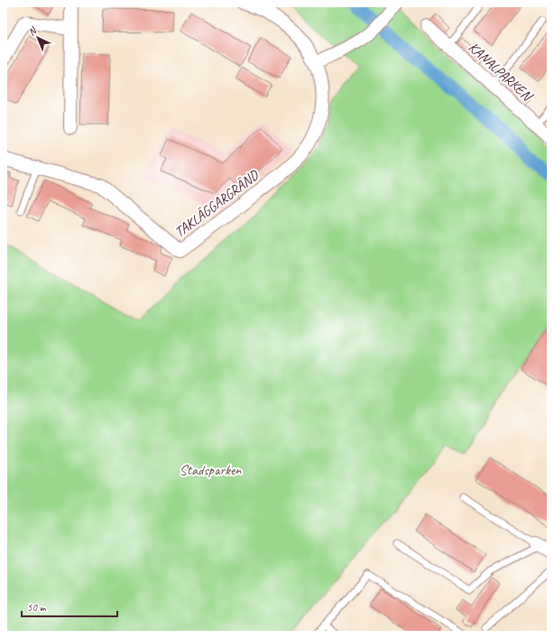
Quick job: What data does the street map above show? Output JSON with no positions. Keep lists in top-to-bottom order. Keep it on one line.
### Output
{"streets":{"street":["KANALPARKEN","TAKLÄGGARGRÄND"]},"parks":["Stadsparken"],"scale_bar":"50 m","north":"top left"}
